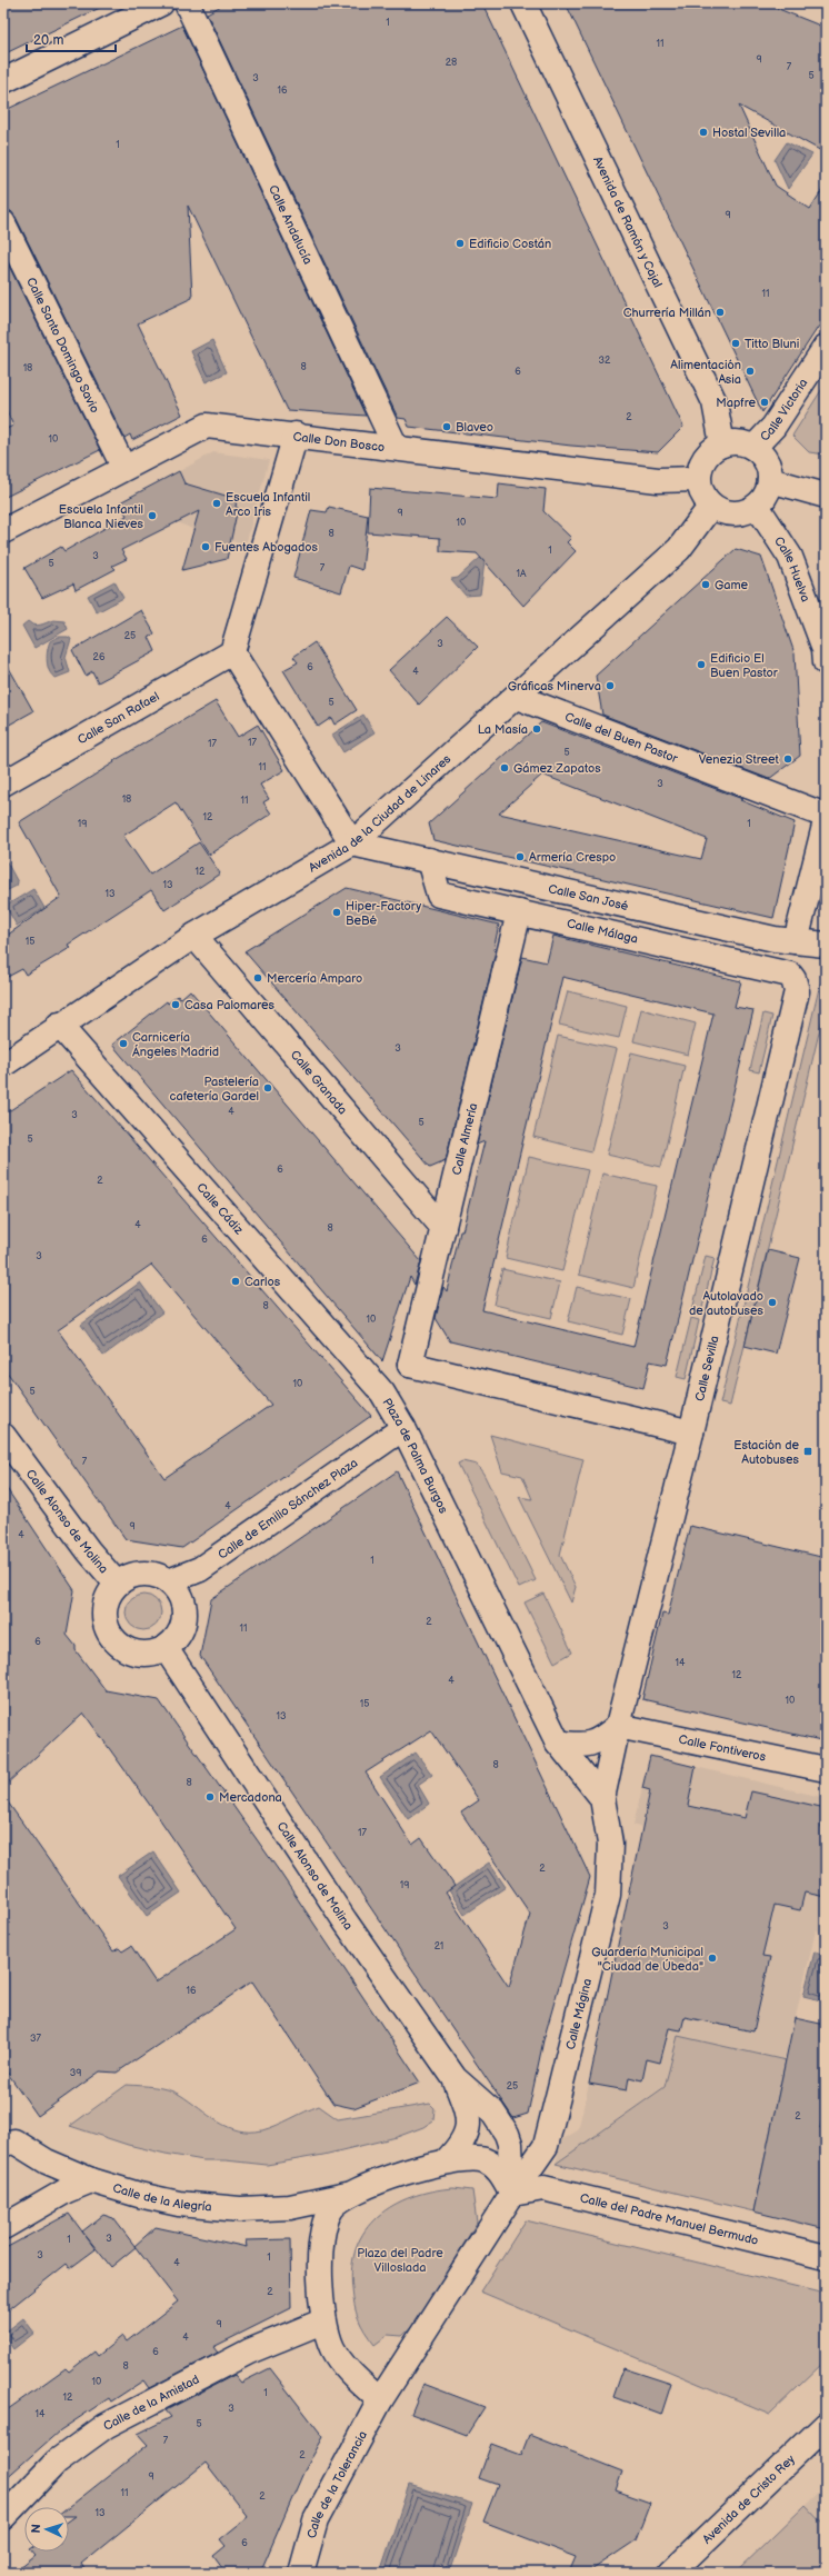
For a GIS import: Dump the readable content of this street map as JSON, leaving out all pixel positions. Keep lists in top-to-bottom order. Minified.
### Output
{"streets":{"street":["Avenida de Ramón y Cajal","Calle Andalucía","Calle Santo Domingo Savio","Calle Victoria","Calle Don Bosco","Calle Huelva","Calle San Rafael","Calle del Buen Pastor","Avenida de la Ciudad de Linares","Calle San José","Calle Málaga","Calle Granada","Calle Almería","Calle Cádiz","Calle Sevilla","Plaza de Palma Burgos","Calle de Emilio Sánchez Plaza","Calle Alonso de Molina","Calle Fontiveros","Calle Mágina","Calle de la Alegría","Calle del Padre Manuel Bermudo","Calle de la Amistad","Calle de la Tolerancia","Avenida de Cristo Rey"]},"crossings":[["Avenida de Ramón y Cajal","Calle Victoria"],["Avenida de Ramón y Cajal","Calle Don Bosco"],["Avenida de Ramón y Cajal","Calle Huelva"],["Avenida de Ramón y Cajal","Avenida de la Ciudad de Linares"],["Calle Andalucía","Calle Don Bosco"],["Calle Santo Domingo Savio","Calle Don Bosco"],["Calle Victoria","Calle Don Bosco"],["Calle Victoria","Calle Huelva"],["Calle Victoria","Avenida de la Ciudad de Linares"],["Calle Don Bosco","Calle Huelva"],["Calle Don Bosco","Avenida de la Ciudad de Linares"],["Calle Huelva","Avenida de la Ciudad de Linares"],["Calle del Buen Pastor","Avenida de la Ciudad de Linares"],["Avenida de la Ciudad de Linares","Calle San José"],["Avenida de la Ciudad de Linares","Calle Granada"],["Avenida de la Ciudad de Linares","Calle Cádiz"],["Calle San José","Calle Málaga"],["Calle Málaga","Calle Almería"],["Calle Málaga","Calle Sevilla"],["Calle Granada","Calle Almería"],["Calle Almería","Plaza de Palma Burgos"],["Calle Cádiz","Plaza de Palma Burgos"],["Calle Sevilla","Calle Fontiveros"],["Plaza de Palma Burgos","Calle de Emilio Sánchez Plaza"],["Plaza de Palma Burgos","Calle Mágina"],["Calle de Emilio Sánchez Plaza","Calle Alonso de Molina"],["Calle Alonso de Molina","Calle Mágina"],["Calle Alonso de Molina","Calle del Padre Manuel Bermudo"],["Calle Mágina","Calle del Padre Manuel Bermudo"]],"parks":["Plaza del Padre Villoslada"],"places":{"other":["Hostal Sevilla","Edificio Costán","Churrería Millán","Titto Bluni","Alimentación Asia","Mapfre","Blaveo","Escuela Infantil Arco Iris","Escuela Infantil Blanca Nieves","Fuentes Abogados","Game","Edificio El Buen Pastor","Gráficas Minerva","La Masía","Venezia Street","Gámez Zapatos","Armería Crespo","Hiper-Factory BeBé","Mercería Amparo","Casa Palomares","Carnicería Ángeles Madrid","Pastelería cafetería Gardel","Carlos","Autolavado de autobuses","Mercadona","Guardería Municipal \"Ciudad de Úbeda\""],"transit":["Estación de Autobuses"]},"house_numbers":["1","11","9","28","7","5","3","16","1","9","11","32","8","18","6","2","10","9","10","8","1","3","5","7","1A","25","3","26","6","4","5","17","17","5","11","3","18","11","12","19","1","12","13","13","15","3","4","3","5","5","6","2","4","8","6","3","8","10","10","5","7","4","9","4","1","2","11","6","14","12","4","10","15","13","8","8","17","2","19","3","21","16","37","39","25","2","3","1","3","1","4","2","9","4","6","8","10","1","12","3","14","5","7","2","9","11","2","13","6"],"scale_bar":"20 m","north":"left"}
